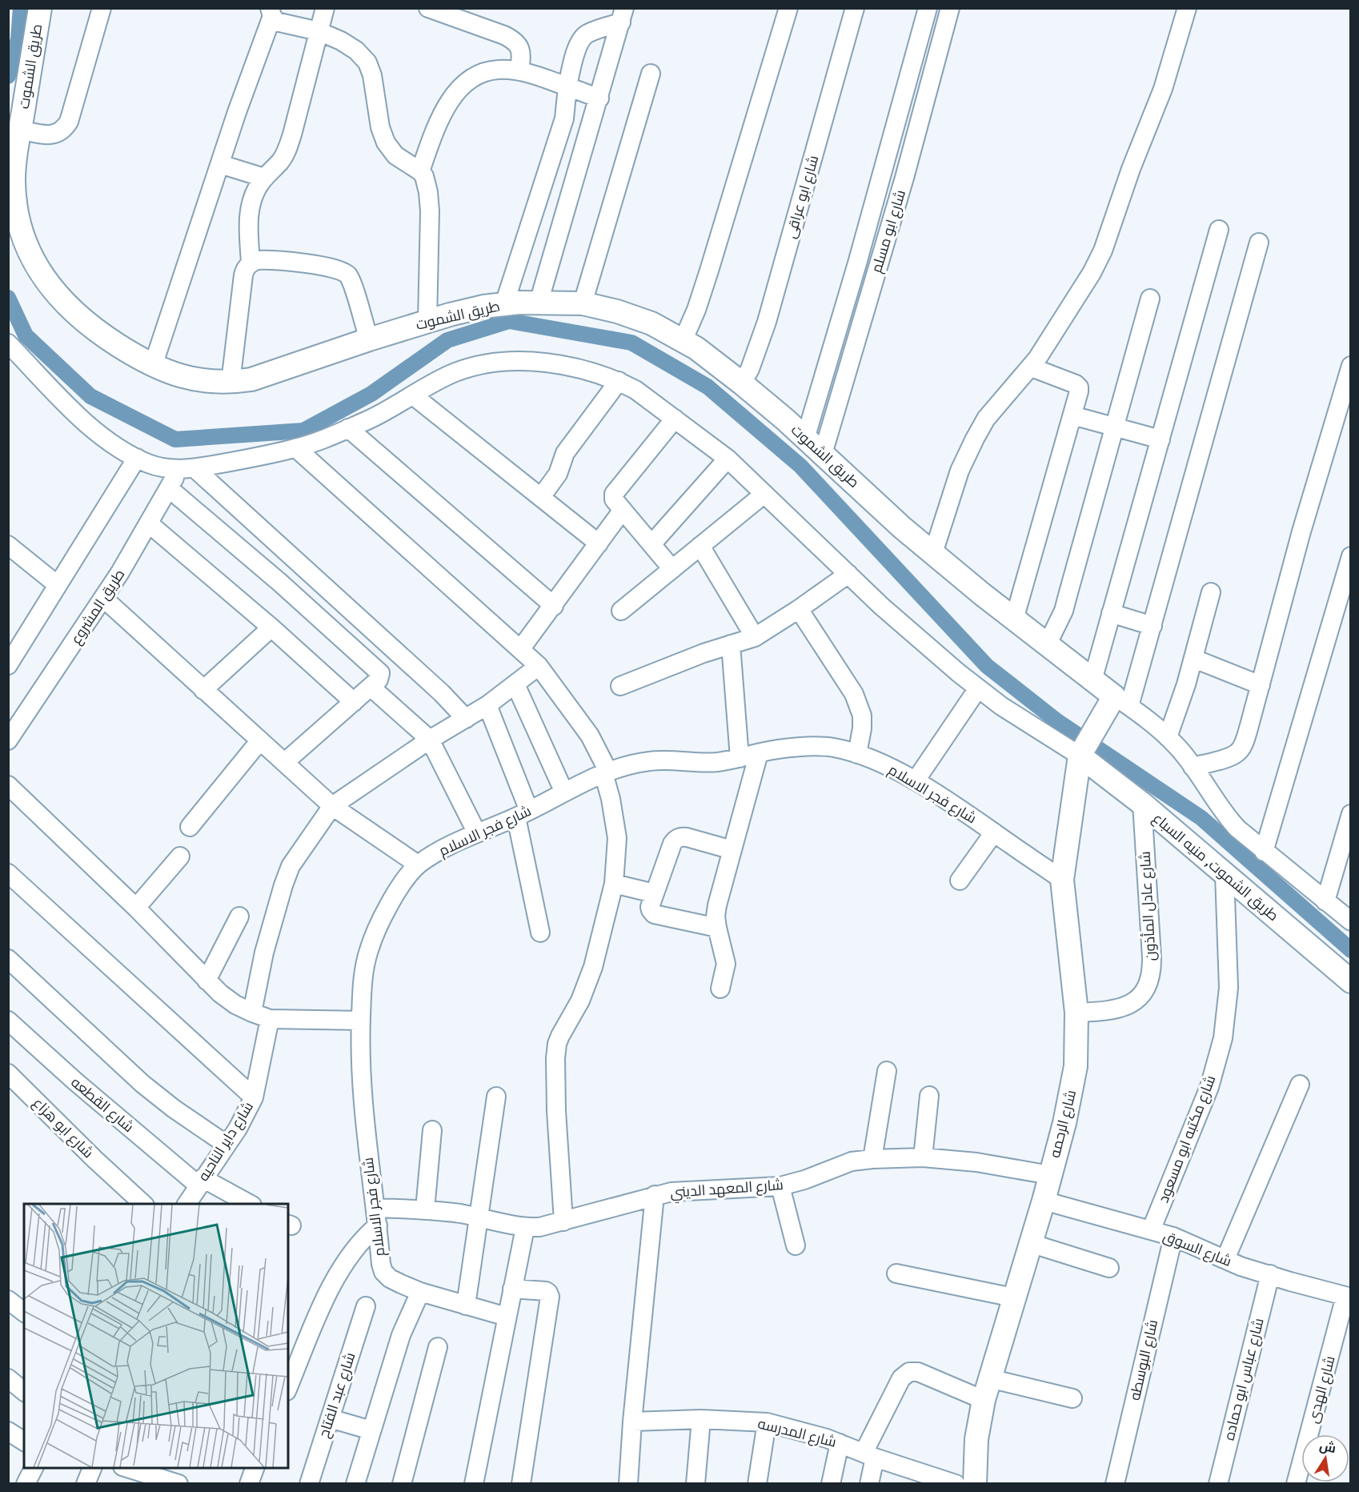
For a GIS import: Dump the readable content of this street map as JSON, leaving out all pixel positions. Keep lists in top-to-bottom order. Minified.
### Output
{"streets":{"street":["طريق الشموت","شارع ابو عراقى","شارع ابو مسلم","طريق المشروع","شارع فجر الاسلام","طريق الشموت, منيه السباع","شارع عادل المأذون","شارع القطعه","شارع الرحمه","شارع ابو هزاع","شارع مكتبه ابو مسعود","شارع داير الناحيه","شارع المعهد الديني","شارع السوق","شارع البوسطه","شارع عباس ابو حماده","شارع الهدى","شارع عبد الفتاح","شارع المدرسه"]},"crossings":[["طريق الشموت","شارع ابو عراقى"],["طريق الشموت","شارع ابو مسلم"],["شارع فجر الاسلام","شارع الرحمه"],["شارع فجر الاسلام","شارع المعهد الديني"],["طريق الشموت, منيه السباع","شارع عادل المأذون"],["طريق الشموت, منيه السباع","شارع الرحمه"],["طريق الشموت, منيه السباع","شارع مكتبه ابو مسعود"],["شارع عادل المأذون","شارع الرحمه"],["شارع القطعه","شارع داير الناحيه"],["شارع الرحمه","شارع المعهد الديني"],["شارع الرحمه","شارع السوق"],["شارع مكتبه ابو مسعود","شارع السوق"],["شارع السوق","شارع البوسطه"],["شارع السوق","شارع عباس ابو حماده"],["شارع السوق","شارع الهدى"]],"north":"top"}
